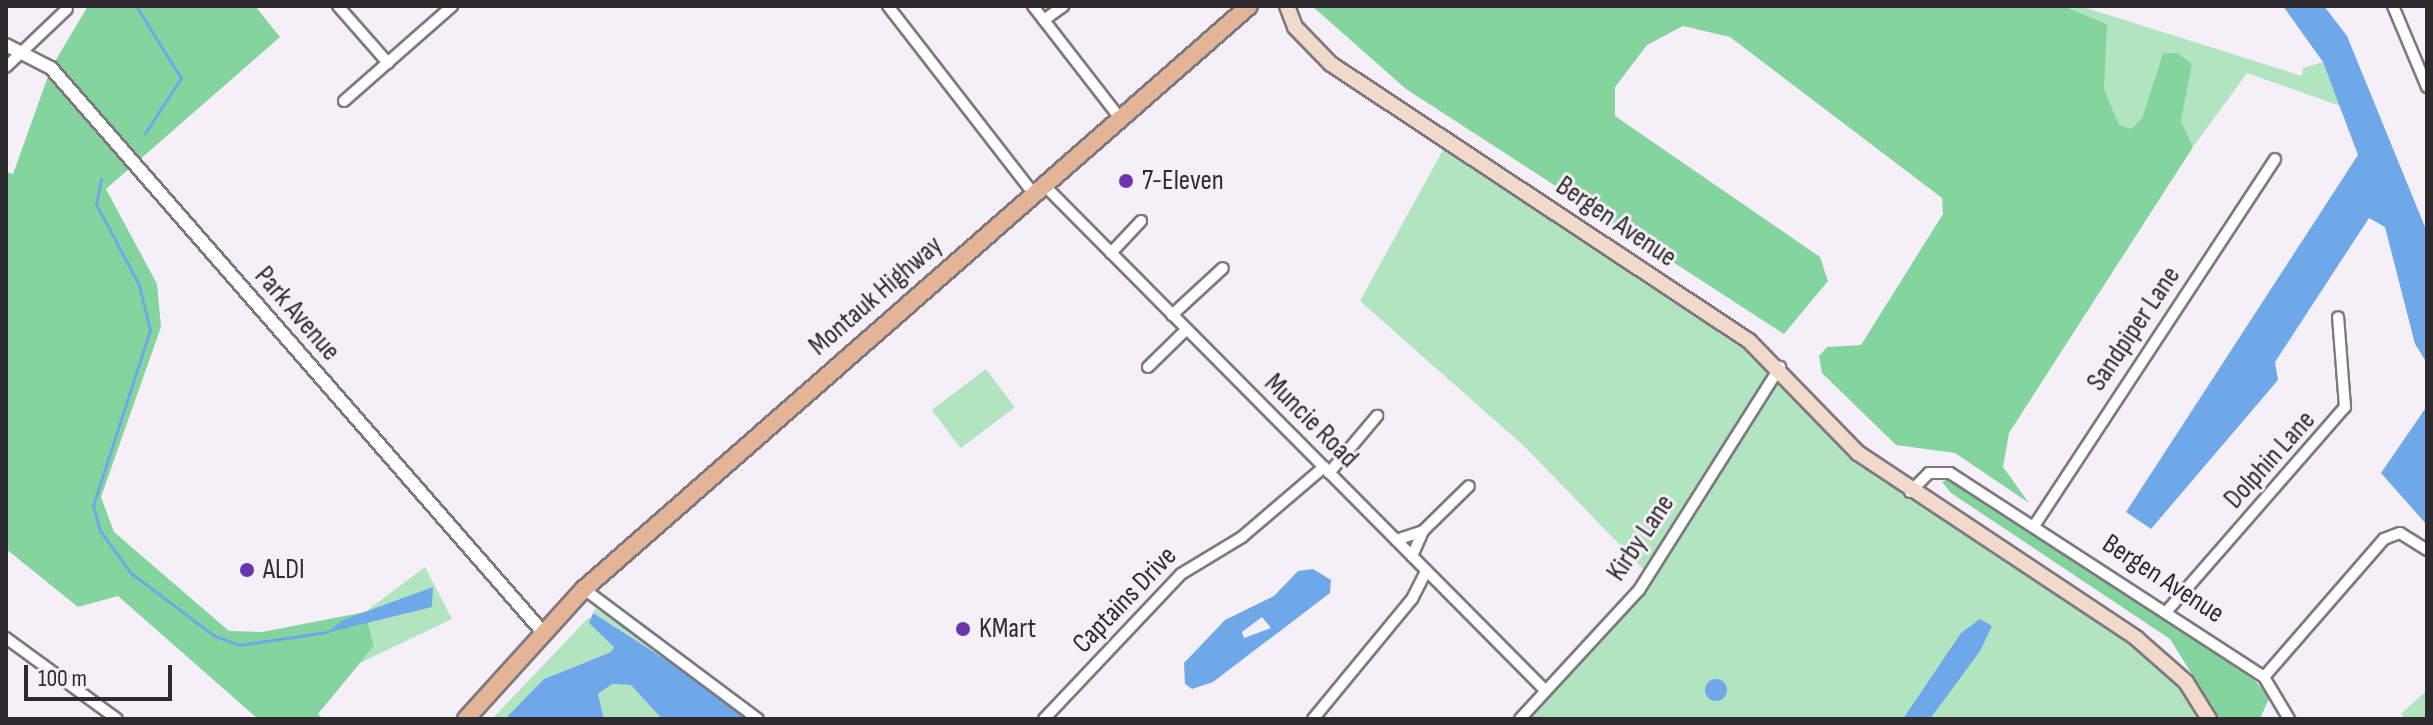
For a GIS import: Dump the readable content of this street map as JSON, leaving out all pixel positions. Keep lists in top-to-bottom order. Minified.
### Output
{"streets":{"main road":["Bergen Avenue","Montauk Highway"],"street":["Park Avenue","Sandpiper Lane","Muncie Road","Dolphin Lane","Kirby Lane","Captains Drive"]},"crossings":[["Bergen Avenue","Sandpiper Lane"],["Bergen Avenue","Dolphin Lane"],["Bergen Avenue","Kirby Lane"],["Montauk Highway","Park Avenue"],["Montauk Highway","Muncie Road"],["Muncie Road","Kirby Lane"],["Muncie Road","Captains Drive"]],"places":["7-Eleven","ALDI","KMart"],"scale_bar":"100 m"}
